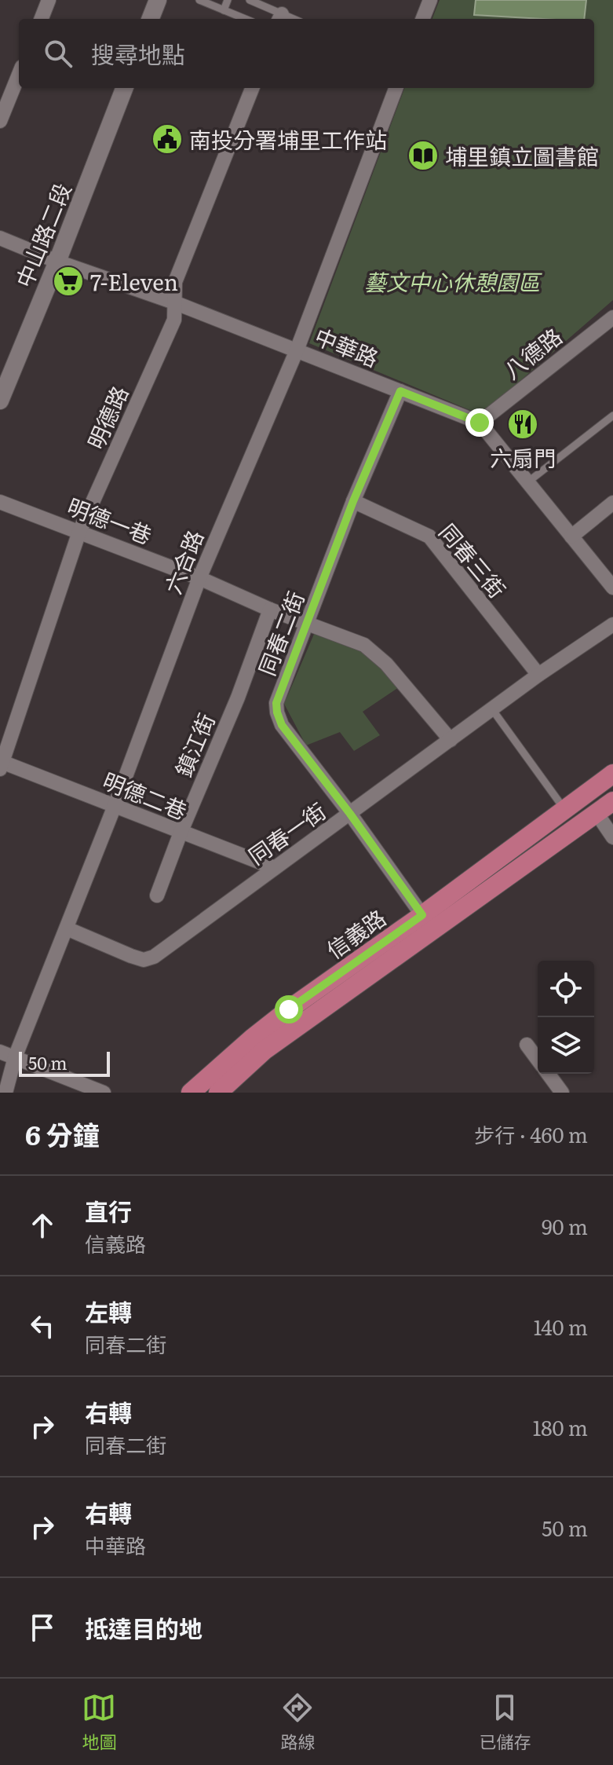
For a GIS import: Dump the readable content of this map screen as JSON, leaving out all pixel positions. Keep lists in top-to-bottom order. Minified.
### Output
{"streets":{"main road":["信義路"],"street":["中山路二段","中華路","八德路","明德路","明德一巷","同春三街","六合路","同春二街","鎮江街","明德二巷","同春一街"]},"crossings":[["中山路二段","中華路"],["中華路","八德路"],["中華路","明德路"],["中華路","六合路"],["中華路","同春二街"],["明德路","明德一巷"],["明德路","明德二巷"],["明德一巷","六合路"],["明德一巷","同春二街"],["明德一巷","鎮江街"],["明德一巷","同春一街"],["同春三街","同春二街"],["同春三街","同春一街"],["六合路","明德二巷"],["六合路","同春一街"],["同春二街","同春一街"],["同春二街","信義路"],["鎮江街","明德二巷"],["明德二巷","同春一街"]],"parks":["藝文中心休憩園區"],"places":{"public building":["南投分署埔里工作站"],"library":["埔里鎮立圖書館"],"supermarket":["7-Eleven"],"restaurant":["六扇門"]},"scale_bar":"50 m","page":{"search":"搜尋地點","scale":"50 m","heading":["6 分鐘","步行 · 460 m"],"list":[["直行","信義路","90 m"],["左轉","同春二街","140 m"],["右轉","同春二街","180 m"],["右轉","中華路","50 m"],"抵達目的地"],"nav":["地圖","路線","已儲存"]}}
